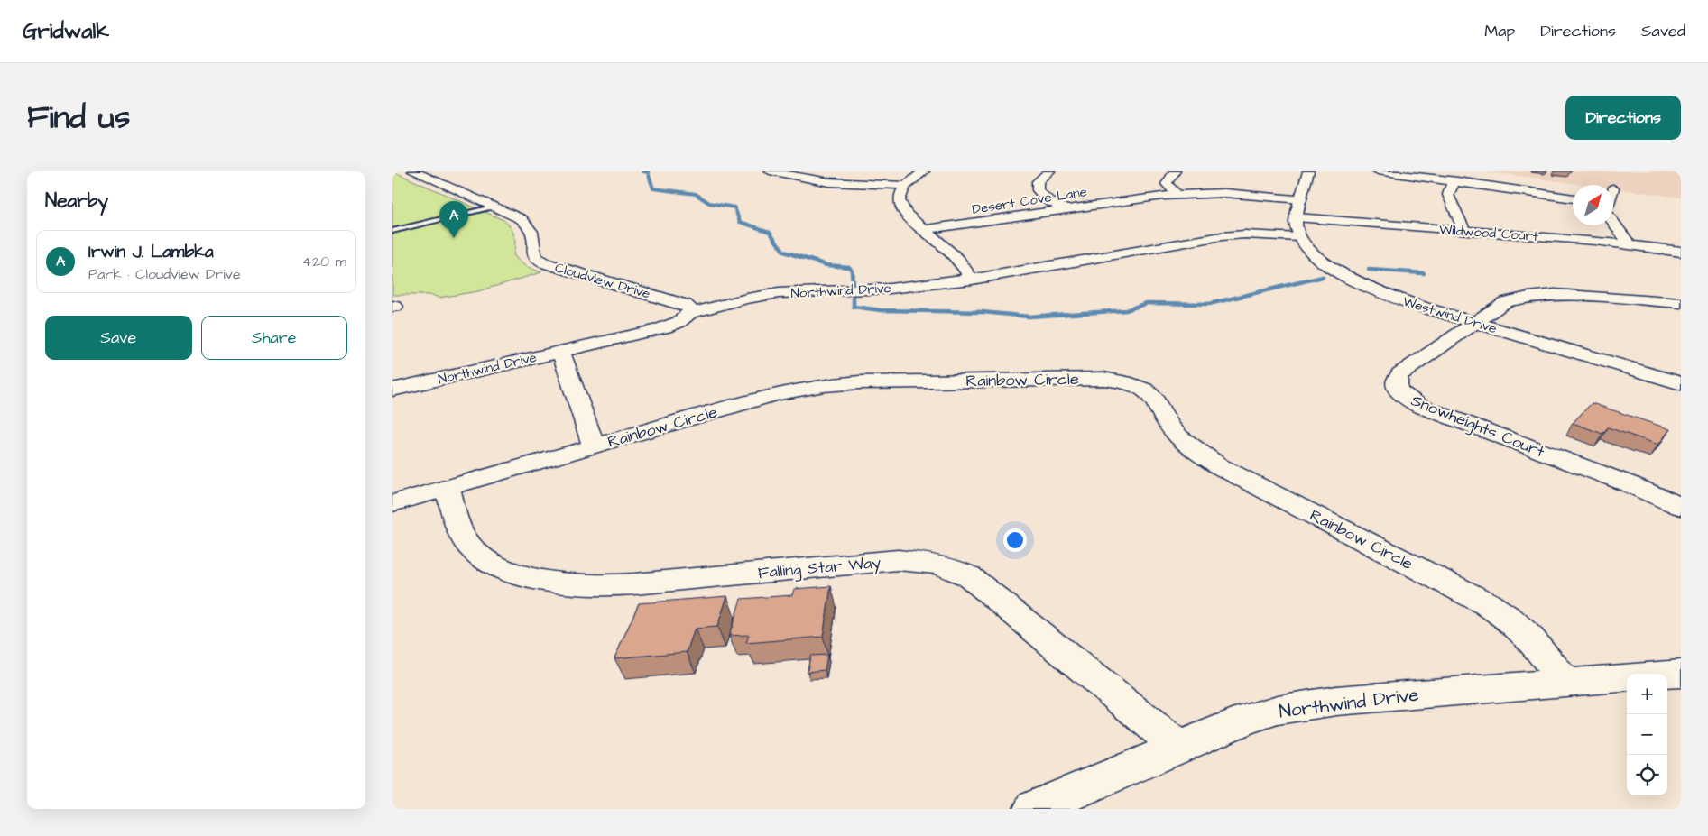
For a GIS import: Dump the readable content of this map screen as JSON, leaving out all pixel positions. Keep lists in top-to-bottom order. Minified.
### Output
{"streets":{"street":["Desert Cove Lane","Wildwood Court","Cloudview Drive","Northwind Drive","Westwind Drive","Rainbow Circle","Snowheights Court","Falling Star Way"]},"crossings":[["Cloudview Drive","Northwind Drive"],["Northwind Drive","Westwind Drive"],["Northwind Drive","Rainbow Circle"],["Northwind Drive","Falling Star Way"],["Westwind Drive","Snowheights Court"],["Rainbow Circle","Falling Star Way"]],"north":"top right","page":{"header":"Gridwalk","nav":["Map","Directions","Saved"],"title":"Find us","buttons":["Directions",["Save","Share"]],"heading":"Nearby","pins":"A","list":[{"mark":"A","name":"Irwin J. Lambka","note":"Park · Cloudview Drive","value":"420 m"}],"map_buttons":["+","−"]}}
